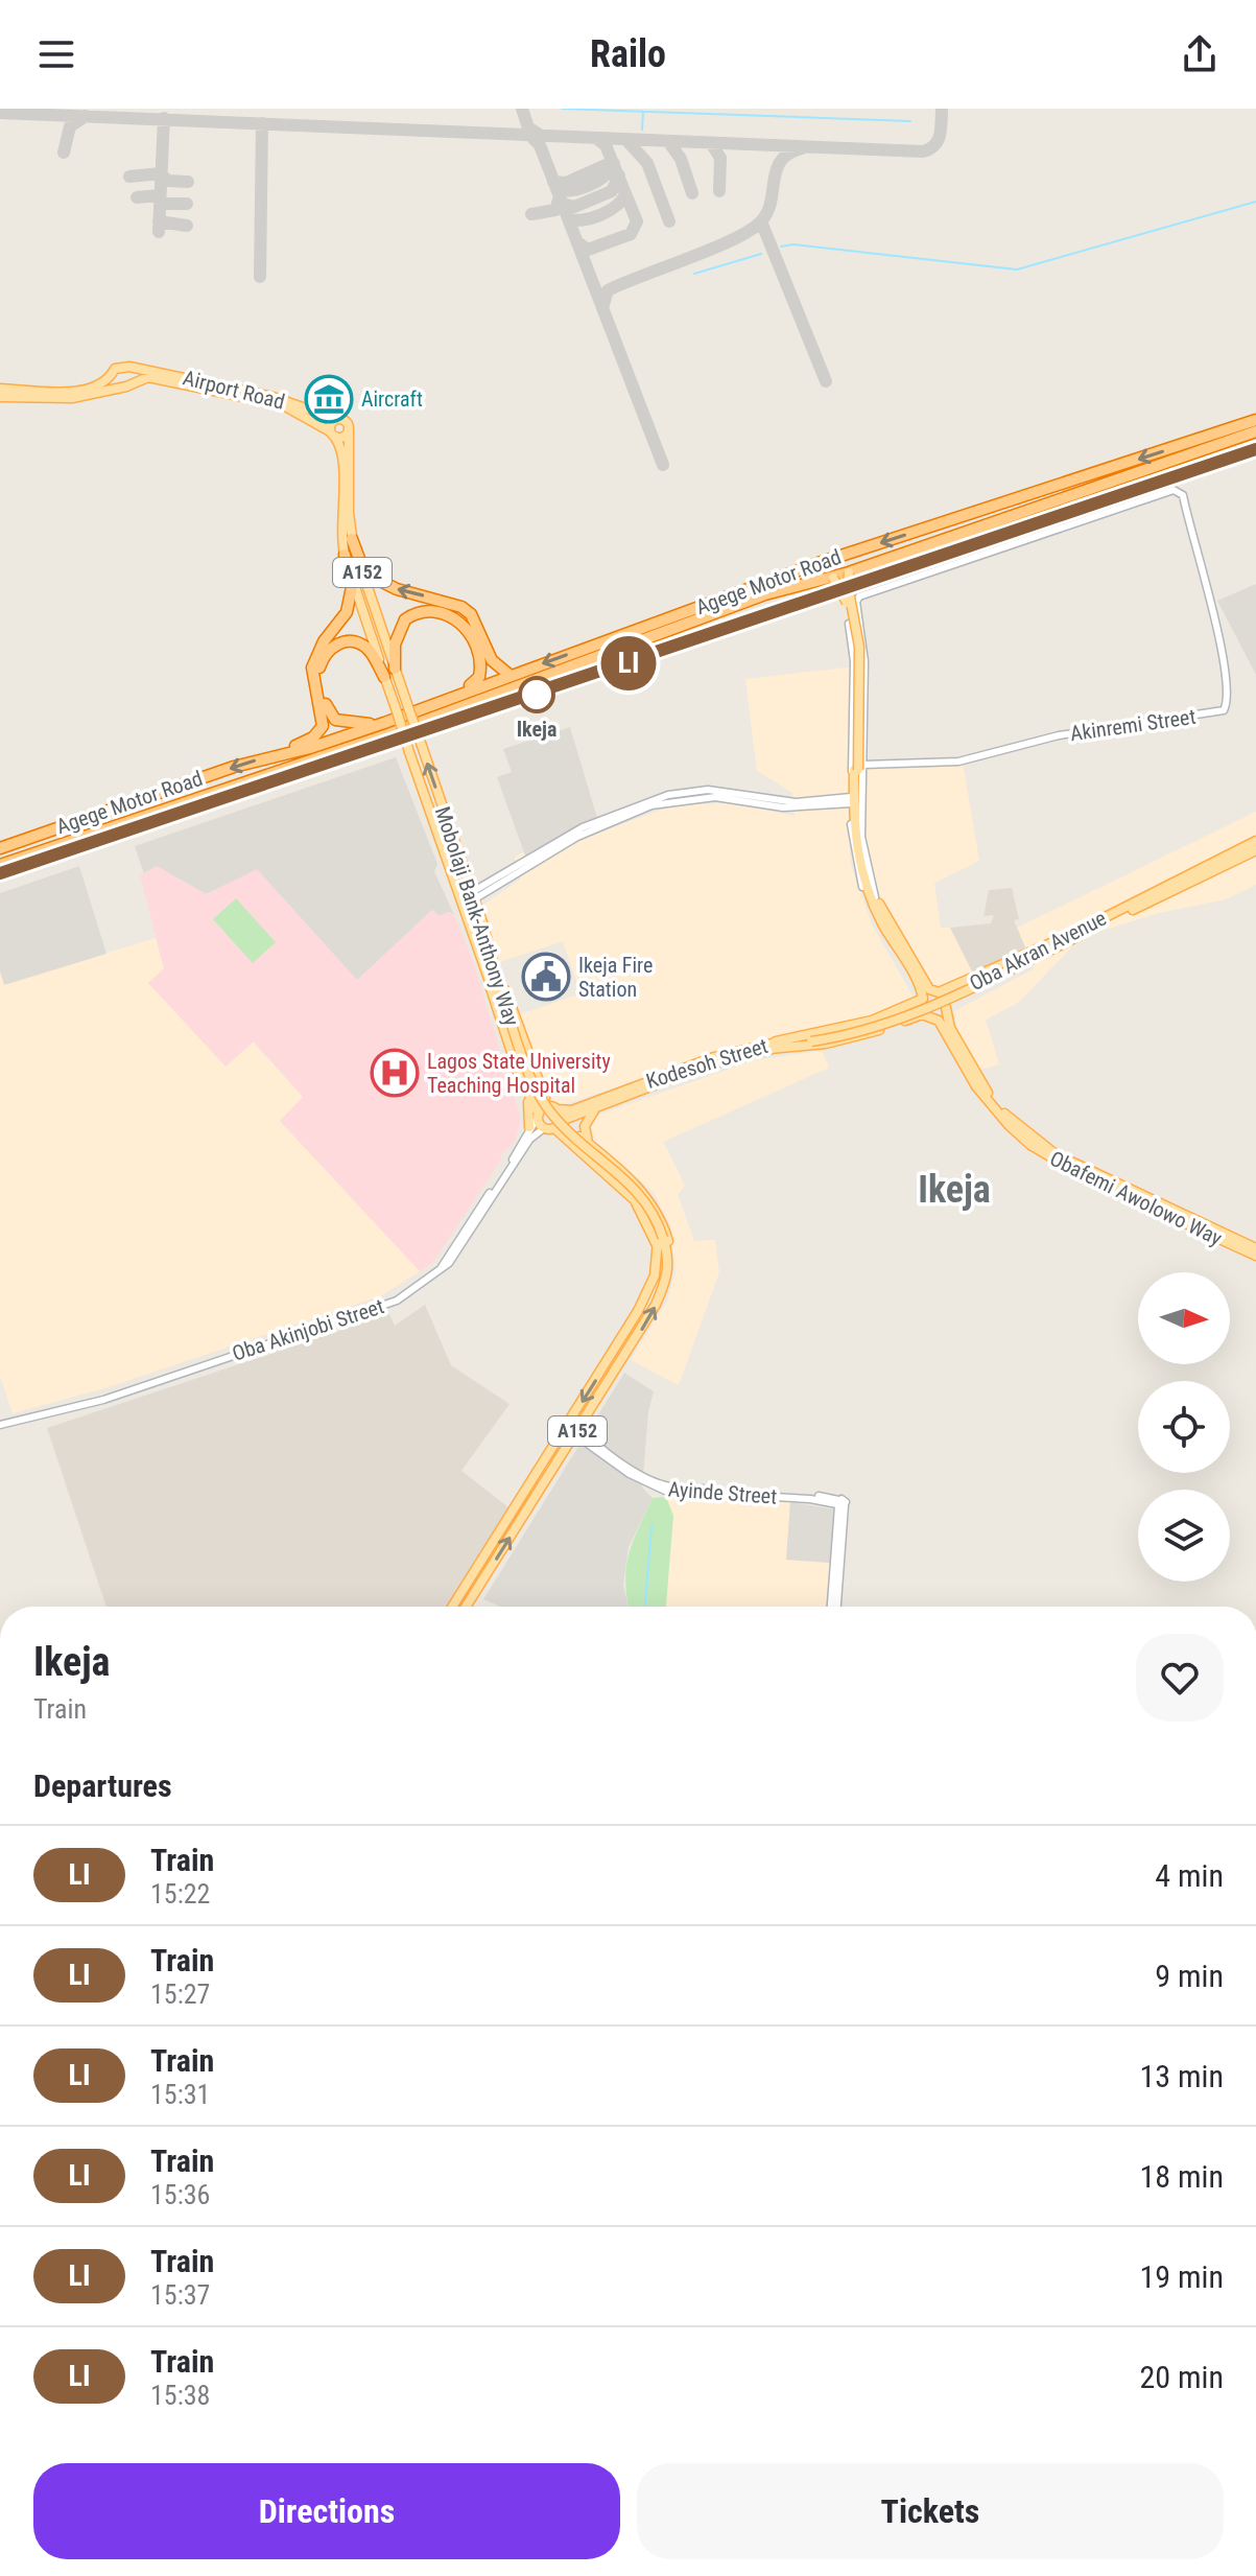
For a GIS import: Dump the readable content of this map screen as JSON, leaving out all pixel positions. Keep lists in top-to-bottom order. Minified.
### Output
{"streets":{"highway":["Agege Motor Road"],"main road":["Airport Road","A152","Mobolaji Bank-Anthony Way","Oba Akran Avenue","Kodesoh Street","Obafemi Awolowo Way"],"street":["Akinremi Street","Oba Akinjobi Street","Ayinde Street"]},"crossings":[["Airport Road","A152"],["A152","Mobolaji Bank-Anthony Way"],["A152","Ayinde Street"],["Oba Akran Avenue","Kodesoh Street"]],"districts":["Ikeja"],"places":{"museum":["Aircraft"],"other":["Ikeja"],"public building":["Ikeja Fire Station"],"hospital":["Lagos State University Teaching Hospital"]},"north":"right","page":{"header":"Railo","on_map":"LI","heading":[["Ikeja","Train"],"Departures"],"list":[{"mark":"LI","name":"Train","note":"15:22","value":"4 min"},{"mark":"LI","name":"Train","note":"15:27","value":"9 min"},{"mark":"LI","name":"Train","note":"15:31","value":"13 min"},{"mark":"LI","name":"Train","note":"15:36","value":"18 min"},{"mark":"LI","name":"Train","note":"15:37","value":"19 min"},{"mark":"LI","name":"Train","note":"15:38","value":"20 min"}],"buttons":["Directions","Tickets"]}}
